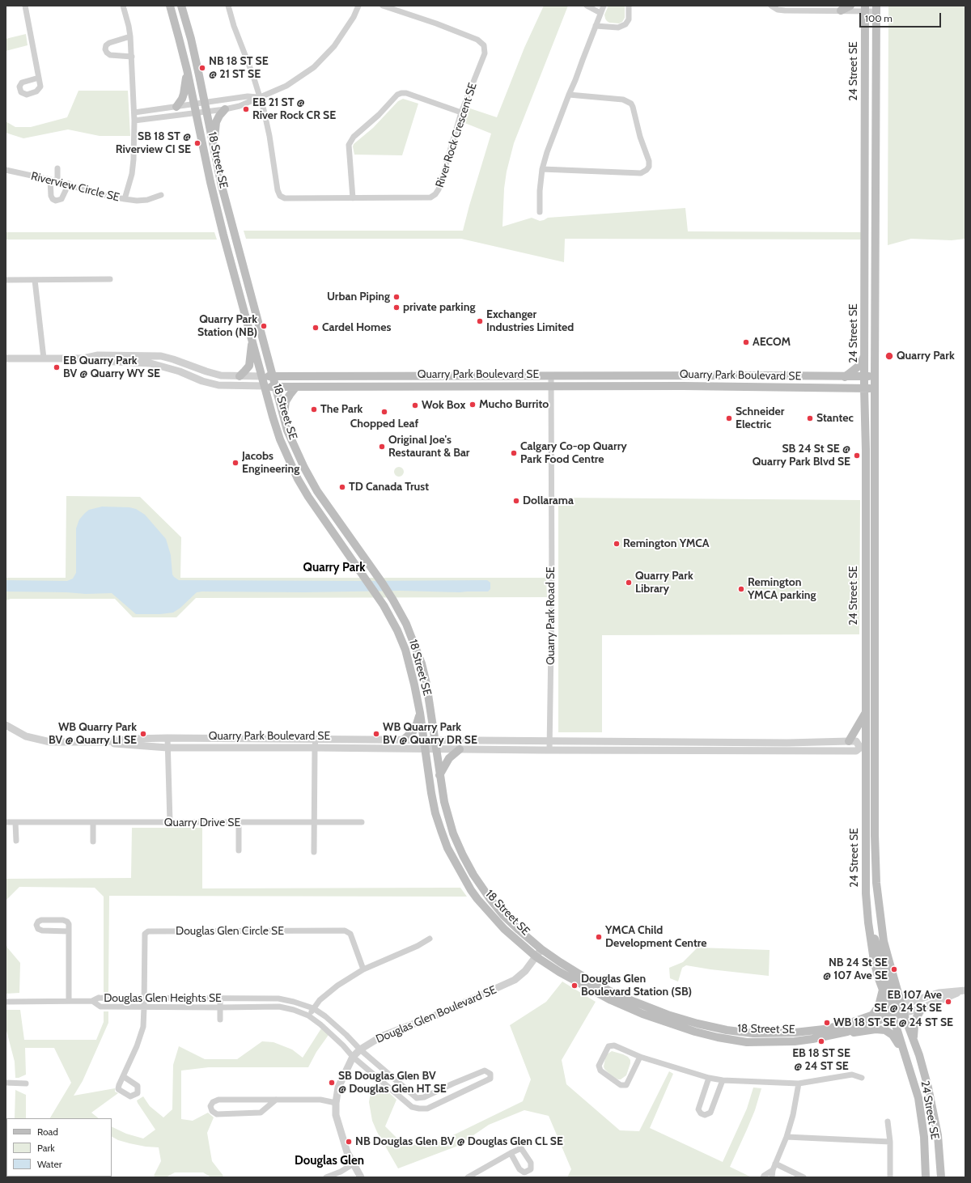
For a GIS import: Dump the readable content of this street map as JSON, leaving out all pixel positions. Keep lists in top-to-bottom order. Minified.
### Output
{"streets":{"main road":["24 Street SE","18 Street SE","Quarry Park Boulevard SE"],"street":["River Rock Crescent SE","Riverview Circle SE","Quarry Park Road SE","Quarry Drive SE","Douglas Glen Circle SE","Douglas Glen Heights SE","Douglas Glen Boulevard SE"]},"crossings":[["24 Street SE","18 Street SE"],["24 Street SE","Quarry Park Boulevard SE"],["18 Street SE","Quarry Park Boulevard SE"],["18 Street SE","Douglas Glen Boulevard SE"],["Quarry Park Boulevard SE","Quarry Park Road SE"],["Douglas Glen Circle SE","Douglas Glen Heights SE"],["Douglas Glen Heights SE","Douglas Glen Boulevard SE"]],"districts":["Quarry Park","Douglas Glen"],"places":["NB 18 ST SE @ 21 ST SE","EB 21 ST @ River Rock CR SE","SB 18 ST @ Riverview CI SE","Urban Piping","private parking","Exchanger Industries Limited","Quarry Park Station (NB)","Cardel Homes","AECOM","Quarry Park","EB Quarry Park BV @ Quarry WY SE","Mucho Burrito","Wok Box","The Park","Chopped Leaf","Schneider Electric","Stantec","Original Joe's Restaurant & Bar","Calgary Co-op Quarry Park Food Centre","SB 24 St SE @ Quarry Park Blvd SE","Jacobs Engineering","TD Canada Trust","Dollarama","Remington YMCA","Quarry Park Library","Remington YMCA parking","WB Quarry Park BV @ Quarry LI SE","WB Quarry Park BV @ Quarry DR SE","YMCA Child Development Centre","NB 24 St SE @ 107 Ave SE","Douglas Glen Boulevard Station (SB)","EB 107 Ave SE @ 24 St SE","WB 18 ST SE @ 24 ST SE","EB 18 ST SE @ 24 ST SE","SB Douglas Glen BV @ Douglas Glen HT SE","NB Douglas Glen BV @ Douglas Glen CL SE"],"legend":["Road","Park","Water"],"scale_bar":"100 m"}
